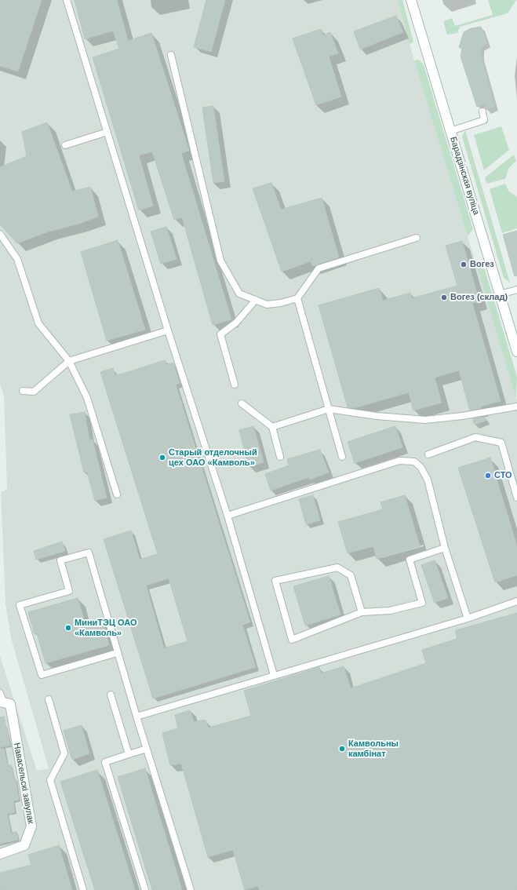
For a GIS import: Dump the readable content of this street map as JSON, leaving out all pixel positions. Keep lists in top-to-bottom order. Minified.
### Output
{"streets":{"street":["Барадзінская вуліца","Навасельскі завулак"]},"places":["Вогез","Вогез (склад)","Старый отделочный цех ОАО «Камволь»","СТО","МиниТЭЦ ОАО «Камволь»","Камвольны камбінат"]}
